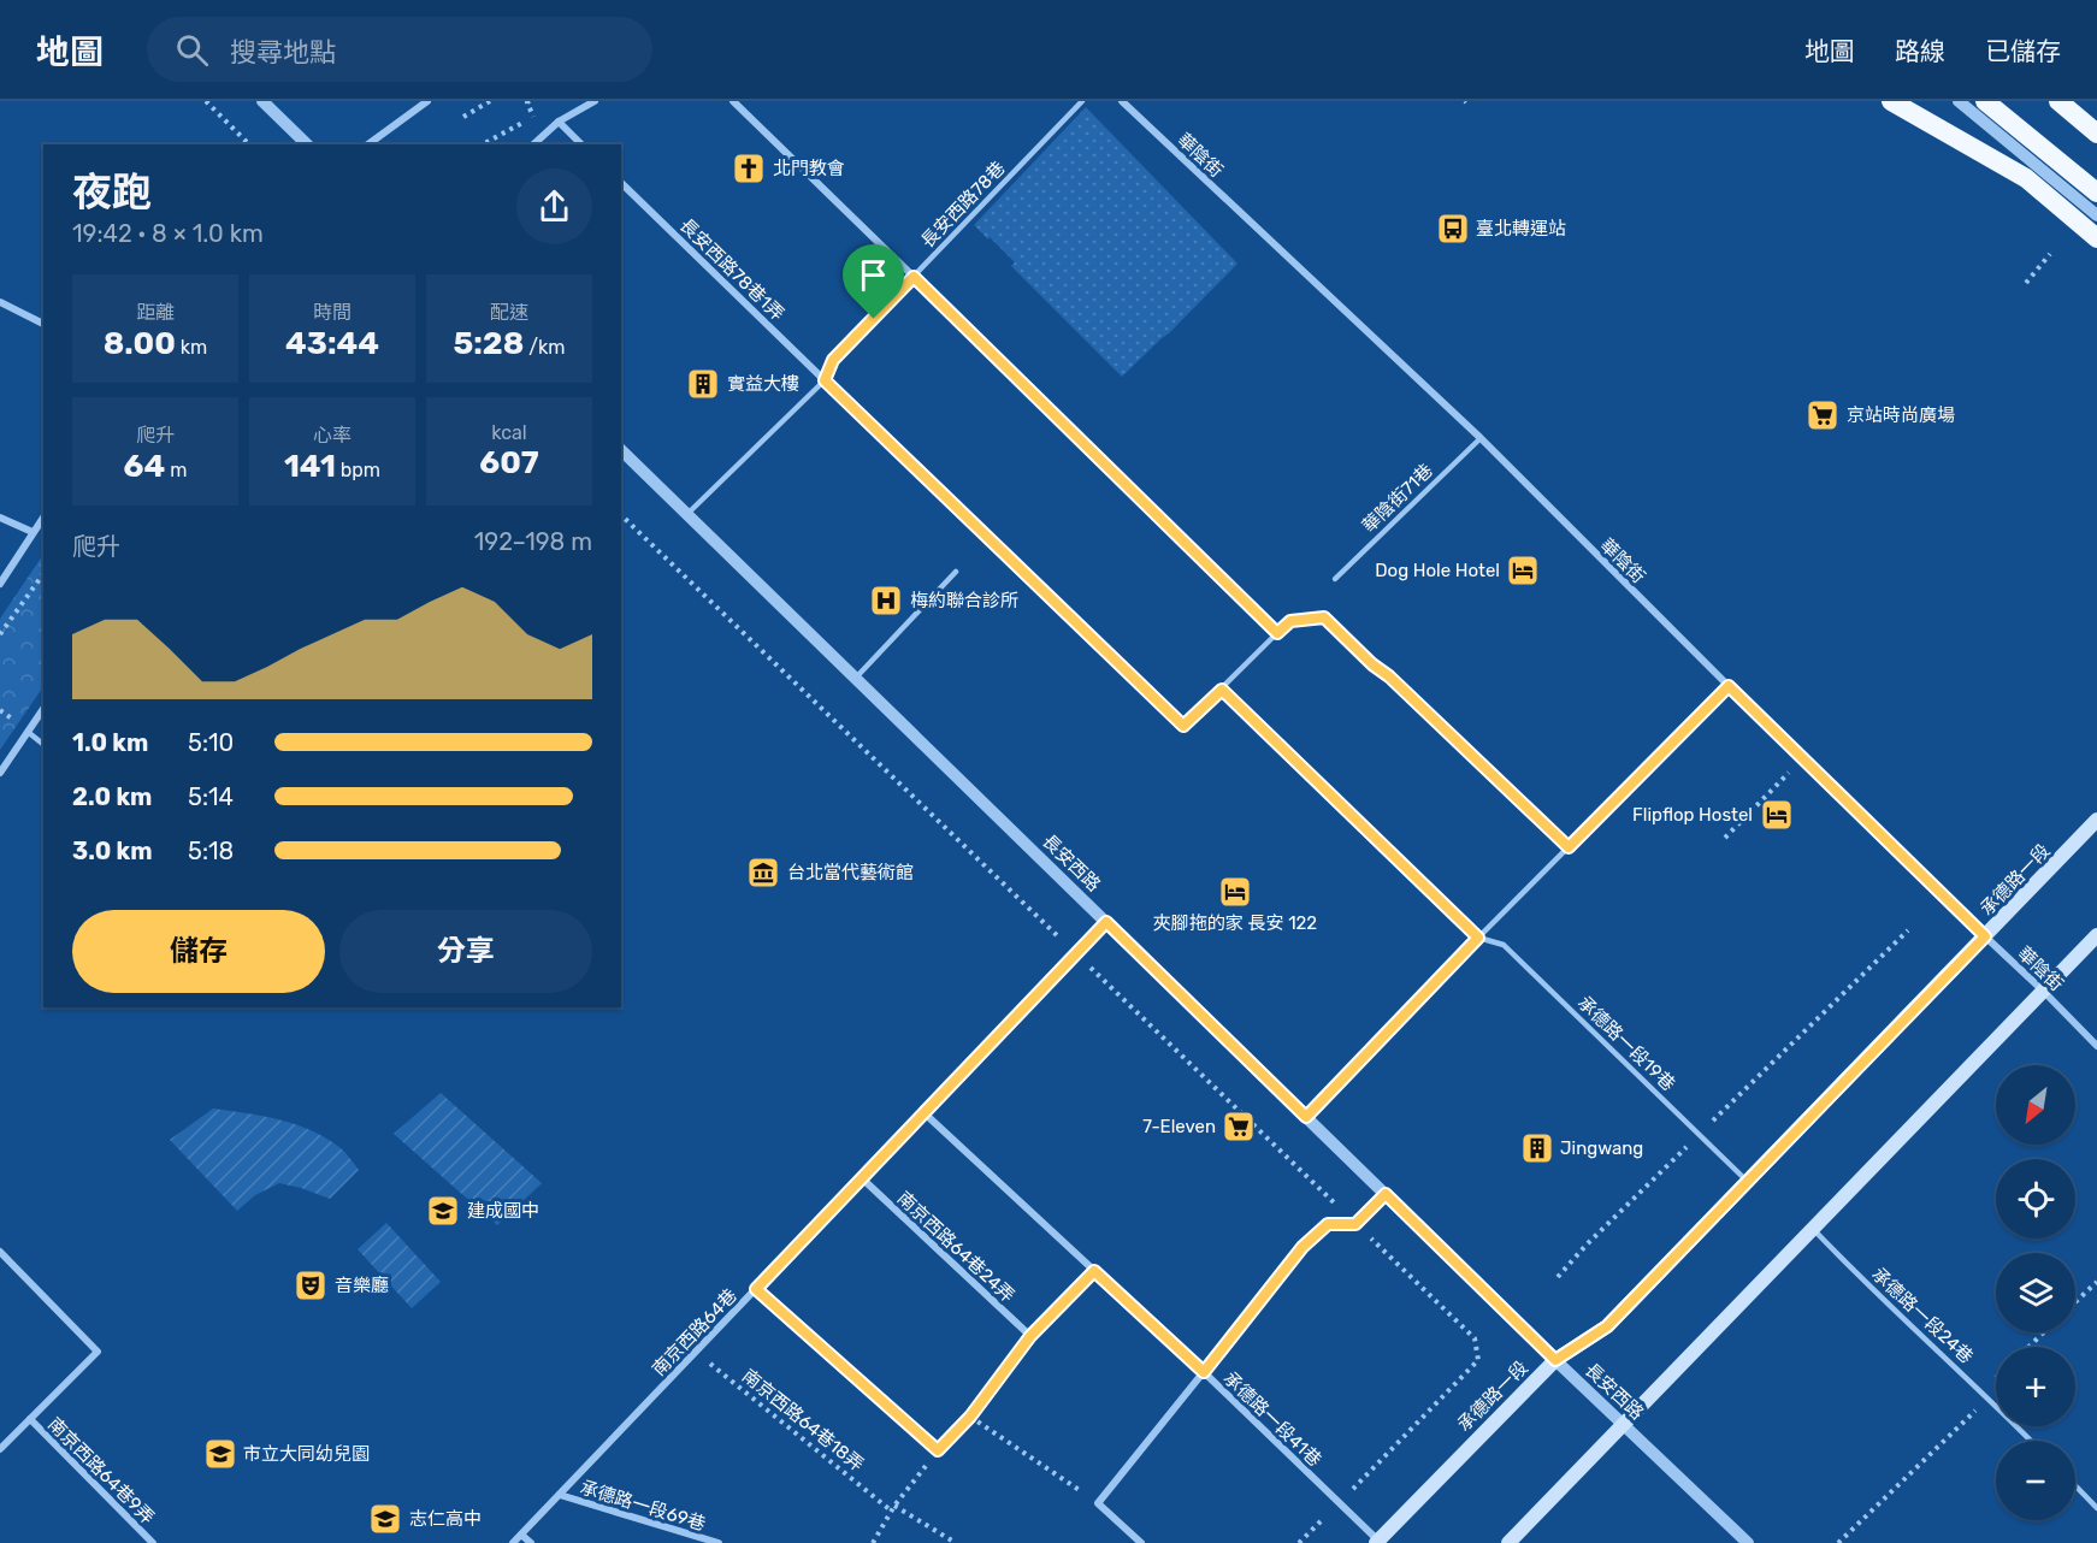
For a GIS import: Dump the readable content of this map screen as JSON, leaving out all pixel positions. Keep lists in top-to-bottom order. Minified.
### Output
{"streets":{"main road":["承德路一段"],"street":["華陰街","長安西路78巷1弄","長安西路","南京西路64巷24弄","南京西路64巷","承德路一段41巷","南京西路64巷9弄","承德路一段69巷"],"lane":["長安西路78巷","華陰街71巷","承德路一段19巷","承德路一段24巷"],"path":["南京西路64巷18弄"]},"crossings":[["華陰街","華陰街71巷"],["華陰街","承德路一段"],["長安西路78巷","長安西路78巷1弄"],["長安西路78巷","長安西路"],["長安西路","承德路一段"],["長安西路","南京西路64巷"],["承德路一段","承德路一段19巷"],["承德路一段","承德路一段41巷"],["南京西路64巷24弄","南京西路64巷"],["南京西路64巷","承德路一段41巷"],["南京西路64巷","南京西路64巷18弄"],["南京西路64巷","承德路一段69巷"]],"places":{"church":["北門教會"],"bus stop":["臺北轉運站"],"building":["實益大樓","Jingwang"],"supermarket":["京站時尚廣場","7-Eleven"],"hotel":["Dog Hole Hotel","Flipflop Hostel","夾腳拖的家 長安 122"],"hospital":["梅約聯合診所"],"museum":["台北當代藝術館"],"school or university":["建成國中","市立大同幼兒園","志仁高中"],"theatre":["音樂廳"]},"north":"bottom left","page":{"header":"地圖","search":"搜尋地點","nav":["地圖","路線","已儲存"],"heading":["夜跑","19:42 · 8 × 1.0 km"],"stats":[["距離","8.00 km"],["時間","43:44"],["配速","5:28 /km"],["爬升","64 m"],["心率","141 bpm"],["kcal","607"]],"chart":["爬升","192–198 m"],"list":[{"name":"1.0 km","note":"5:10"},{"name":"2.0 km","note":"5:14"},{"name":"3.0 km","note":"5:18"}],"buttons":["儲存","分享"],"map_buttons":["+","−"]}}
